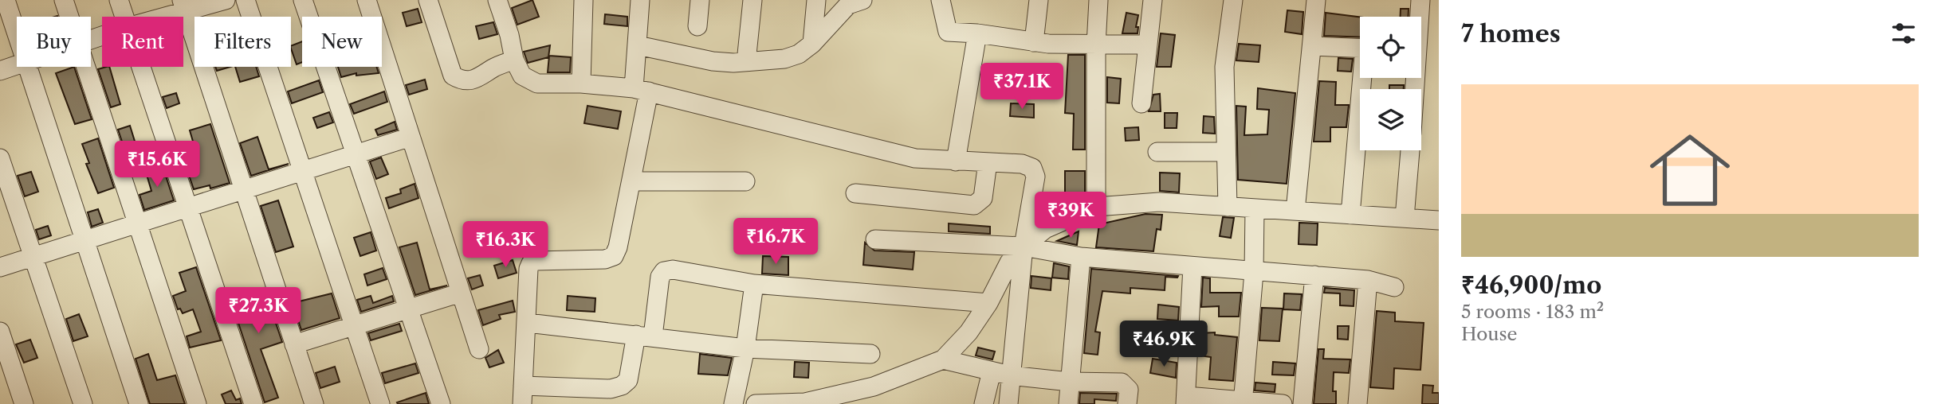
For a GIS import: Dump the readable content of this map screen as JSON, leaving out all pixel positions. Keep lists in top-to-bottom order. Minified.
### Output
{"page":{"heading":"7 homes","chip":["Buy","Rent","Filters","New"],"price":["₹37.1K","₹15.6K","₹39K","₹16.7K","₹16.3K","₹27.3K","₹46.9K"],"list":[{"name":"₹46,900/mo","note":"5 rooms · 183 m² · House"}]}}
